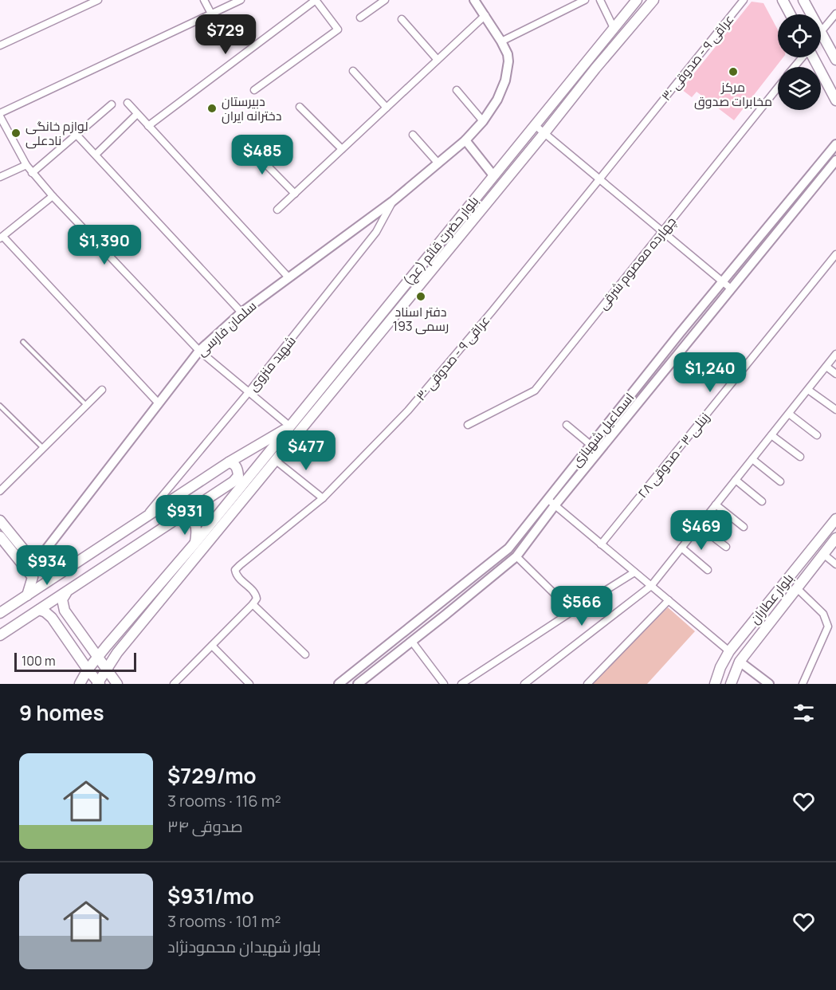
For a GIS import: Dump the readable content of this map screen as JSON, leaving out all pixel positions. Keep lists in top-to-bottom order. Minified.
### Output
{"streets":{"main road":["بلوار حضرت قائم (عج)","بلوار عطاران"],"street":["عراقی ۹ - صدوقی ۳۰","چهارده معصوم شرقی","سلمان فارسی","شهید منزوی","اسماعیل شهبازی","زینلی ۳ - صدوقی ۲۸"]},"crossings":[["بلوار حضرت قائم (عج)","شهید منزوی"],["سلمان فارسی","شهید منزوی"]],"places":["مرکز مخابرات صدوق","دبیرستان دخترانه ایران","لوازم خانگی نادعلی","دفتر اسناد رسمی 193"],"scale_bar":"100 m","page":{"price":["$729","$485","$1,390","$1,240","$477","$931","$469","$934","$566"],"scale":"100 m","heading":"9 homes","list":[{"name":"$729/mo","note":"3 rooms · 116 m² · صدوقی ۳۴"},{"name":"$931/mo","note":"3 rooms · 101 m² · بلوار شهیدان محمودنژاد"}]}}
